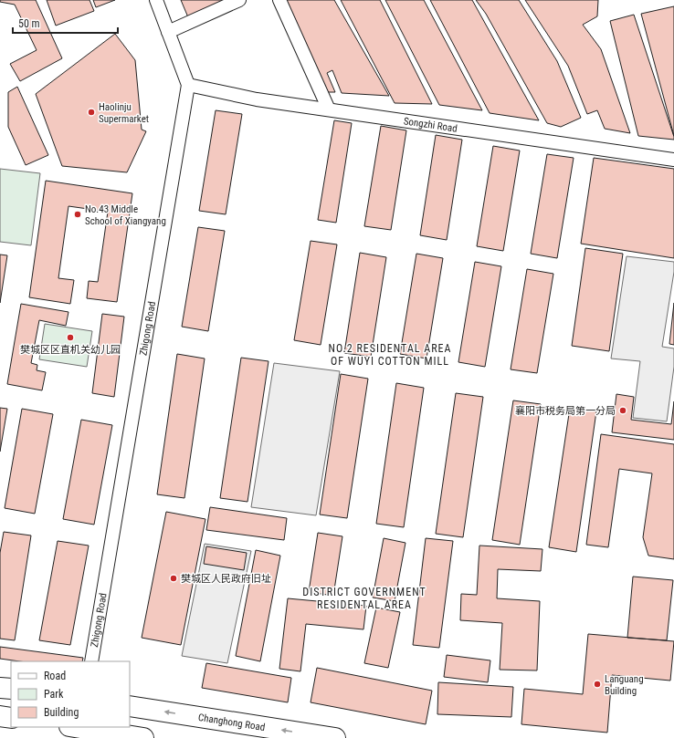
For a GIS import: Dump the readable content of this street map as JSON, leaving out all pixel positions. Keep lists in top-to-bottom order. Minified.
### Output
{"streets":{"highway":["Changhong Road"],"street":["Songzhi Road","Zhigong Road"]},"crossings":[["Songzhi Road","Zhigong Road"]],"one_way":["Changhong Road"],"districts":["NO.2 RESIDENTAL AREA OF WUYI COTTON MILL","DISTRICT GOVERNMENT RESIDENTAL AREA"],"places":["Haolinju Supermarket","No.43 Middle School of Xiangyang","樊城区区直机关幼儿园","襄阳市税务局第一分局","樊城区人民政府旧址","Languang Building"],"legend":["Road","Park","Building"],"scale_bar":"50 m"}
